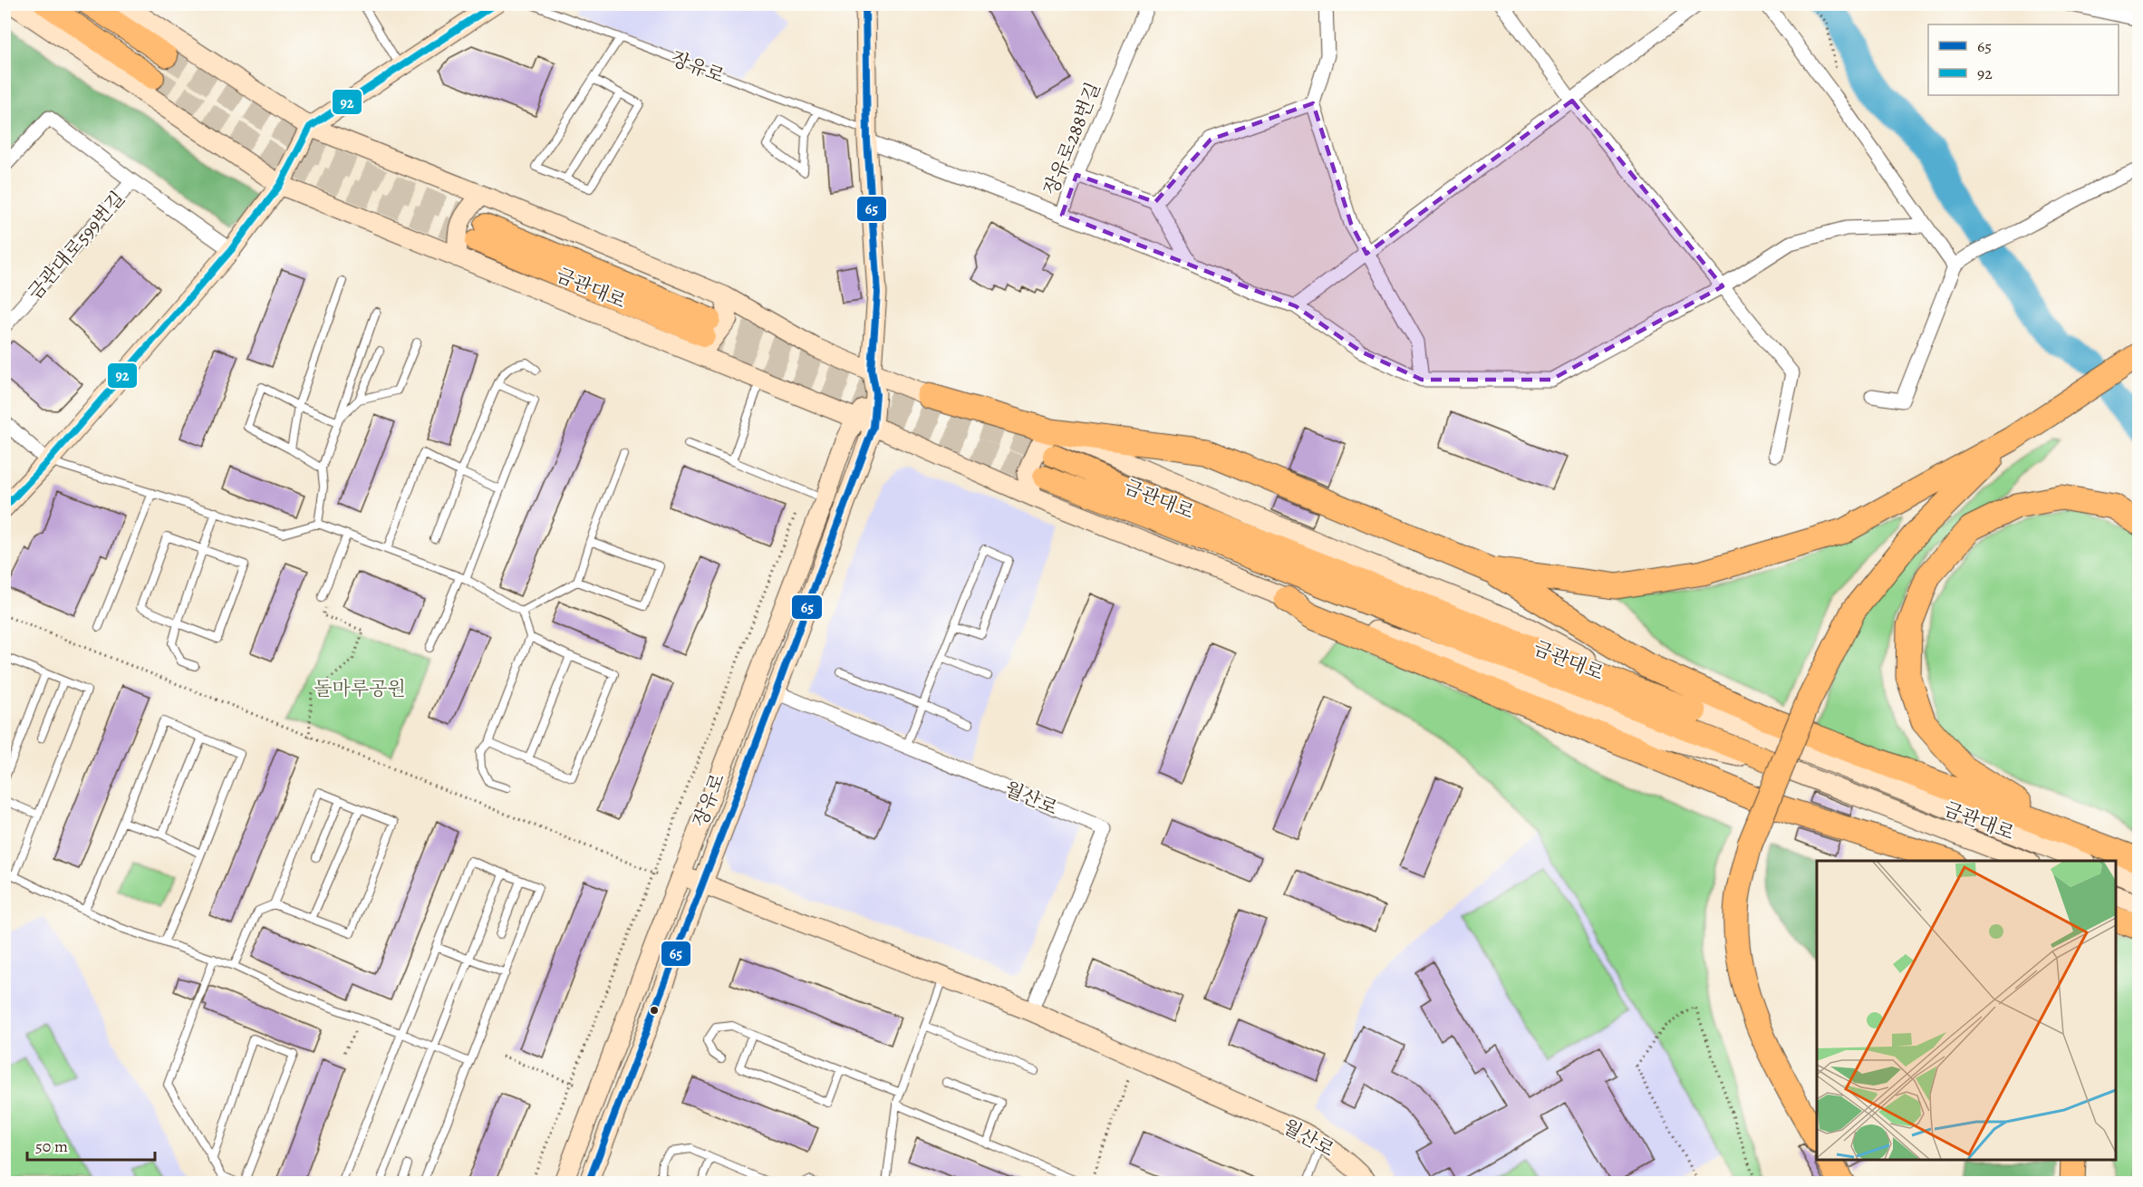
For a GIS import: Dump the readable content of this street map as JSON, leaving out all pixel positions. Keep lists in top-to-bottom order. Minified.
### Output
{"streets":{"main road":["장유로","금관대로","월산로"],"street":["장유로288번길","금관대로599번길"]},"crossings":[["장유로","장유로288번길"],["장유로","월산로"]],"parks":["돌마루공원"],"lines":["transit line 65","transit line 92"],"legend":["65","92"],"scale_bar":"50 m"}
